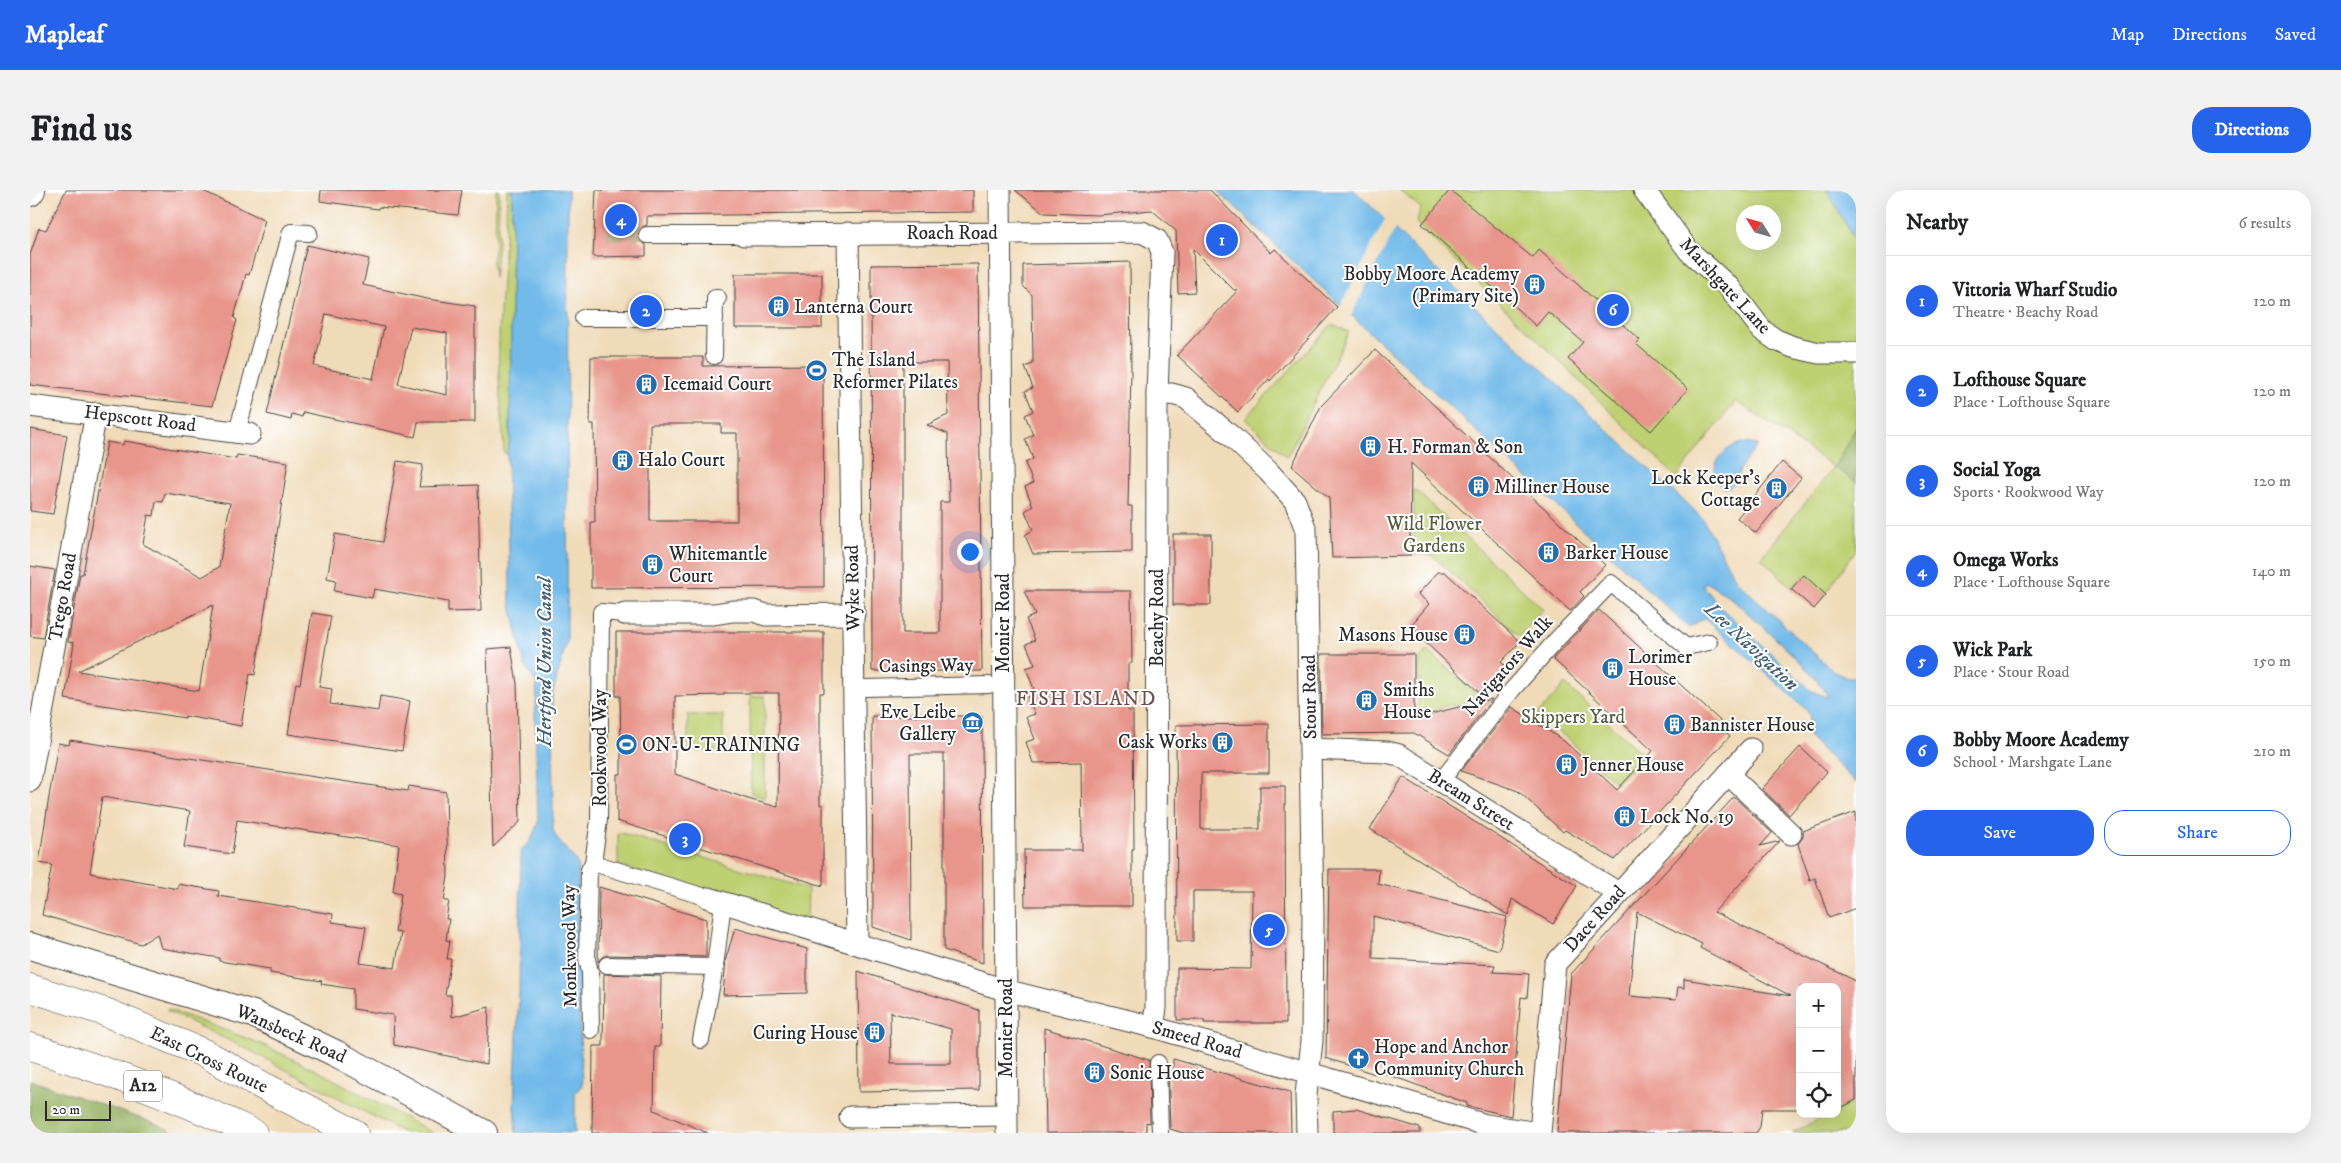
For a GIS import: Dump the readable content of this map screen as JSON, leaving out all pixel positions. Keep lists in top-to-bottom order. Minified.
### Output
{"streets":{"highway":["East Cross Route","A12"],"street":["Roach Road","Marshgate Lane","Hepscott Road","Wyke Road","Trego Road","Beachy Road","Monier Road","Casings Way","Navigators Walk","Stour Road","Rookwood Way","Bream Street","Dace Road","Monkwood Way","Wansbeck Road","Smeed Road"]},"crossings":[["Roach Road","Wyke Road"],["Roach Road","Beachy Road"],["Roach Road","Monier Road"],["Hepscott Road","Trego Road"],["Wyke Road","Rookwood Way"],["Wyke Road","Smeed Road"],["Beachy Road","Stour Road"],["Beachy Road","Smeed Road"],["Monier Road","Smeed Road"],["Navigators Walk","Bream Street"],["Stour Road","Bream Street"],["Stour Road","Smeed Road"],["Rookwood Way","Monkwood Way"],["Bream Street","Dace Road"],["Dace Road","Smeed Road"],["East Cross Route","A12"]],"districts":["FISH ISLAND"],"water":["Lee Navigation","Hertford Union Canal"],"parks":["Wild Flower Gardens","Skippers Yard"],"places":{"building":["Bobby Moore Academy (Primary Site)","Lanterna Court","Icemaid Court","H. Forman & Son","Halo Court","Milliner House","Lock Keeper's Cottage","Barker House","Whitemantle Court","Masons House","Lorimer House","Smiths House","Bannister House","Cask Works","Jenner House","Lock No. 19","Curing House","Sonic House"],"sports":["The Island Reformer Pilates","ON-U-TRAINING"],"museum":["Eve Leibe Gallery"],"church":["Hope and Anchor Community Church"]},"scale_bar":"20 m","north":"top left","page":{"header":"Mapleaf","nav":["Map","Directions","Saved"],"buttons":["Directions",["Save","Share"]],"title":"Find us","heading":["Nearby","6 results"],"pins":["4","1","6","2","3","5"],"list":[{"mark":"1","name":"Vittoria Wharf Studio","note":"Theatre · Beachy Road","value":"120 m"},{"mark":"2","name":"Lofthouse Square","note":"Place · Lofthouse Square","value":"120 m"},{"mark":"3","name":"Social Yoga","note":"Sports · Rookwood Way","value":"120 m"},{"mark":"4","name":"Omega Works","note":"Place · Lofthouse Square","value":"140 m"},{"mark":"5","name":"Wick Park","note":"Place · Stour Road","value":"150 m"},{"mark":"6","name":"Bobby Moore Academy","note":"School · Marshgate Lane","value":"210 m"}],"map_buttons":["+","−"],"scale":"20 m"}}
